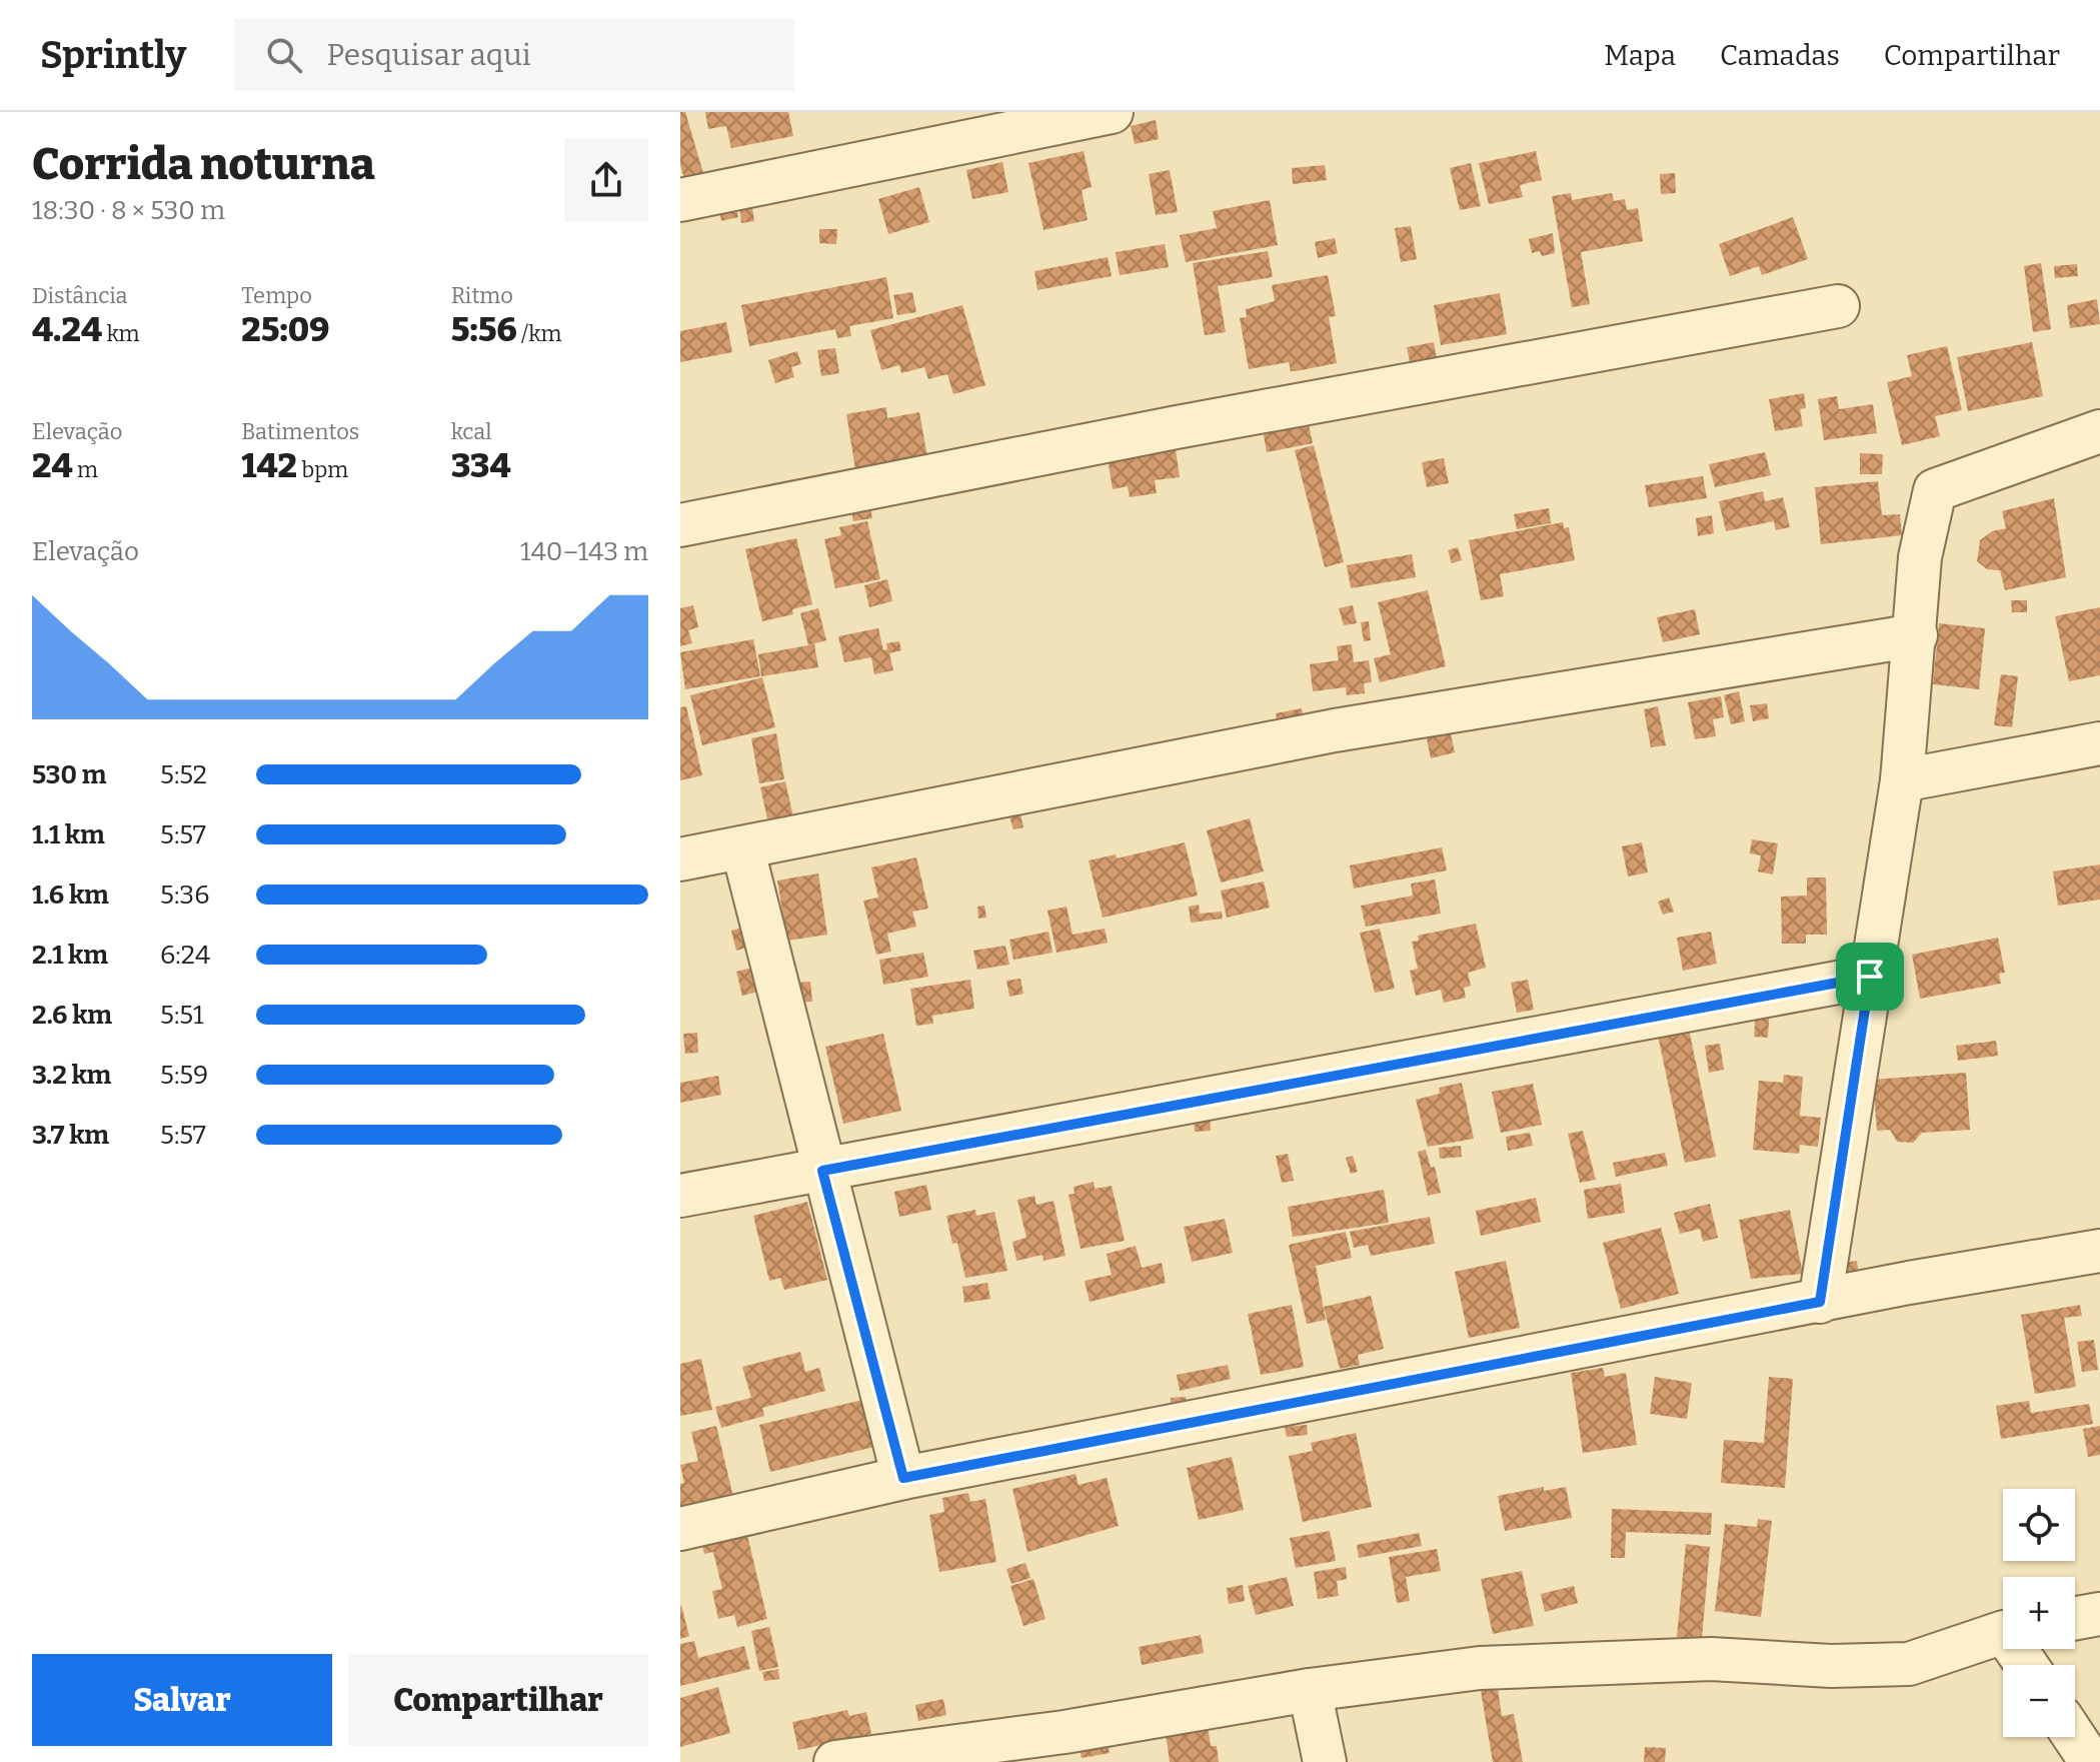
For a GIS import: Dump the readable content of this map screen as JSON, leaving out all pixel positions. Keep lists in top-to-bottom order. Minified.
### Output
{"page":{"header":"Sprintly","search":"Pesquisar aqui","nav":["Mapa","Camadas","Compartilhar"],"heading":["Corrida noturna","18:30 · 8 × 530 m"],"stats":[["Distância","4.24 km"],["Tempo","25:09"],["Ritmo","5:56 /km"],["Elevação","24 m"],["Batimentos","142 bpm"],["kcal","334"]],"chart":["Elevação","140–143 m"],"list":[{"name":"530 m","note":"5:52"},{"name":"1.1 km","note":"5:57"},{"name":"1.6 km","note":"5:36"},{"name":"2.1 km","note":"6:24"},{"name":"2.6 km","note":"5:51"},{"name":"3.2 km","note":"5:59"},{"name":"3.7 km","note":"5:57"}],"map_buttons":["+","−"],"buttons":["Salvar","Compartilhar"]}}
